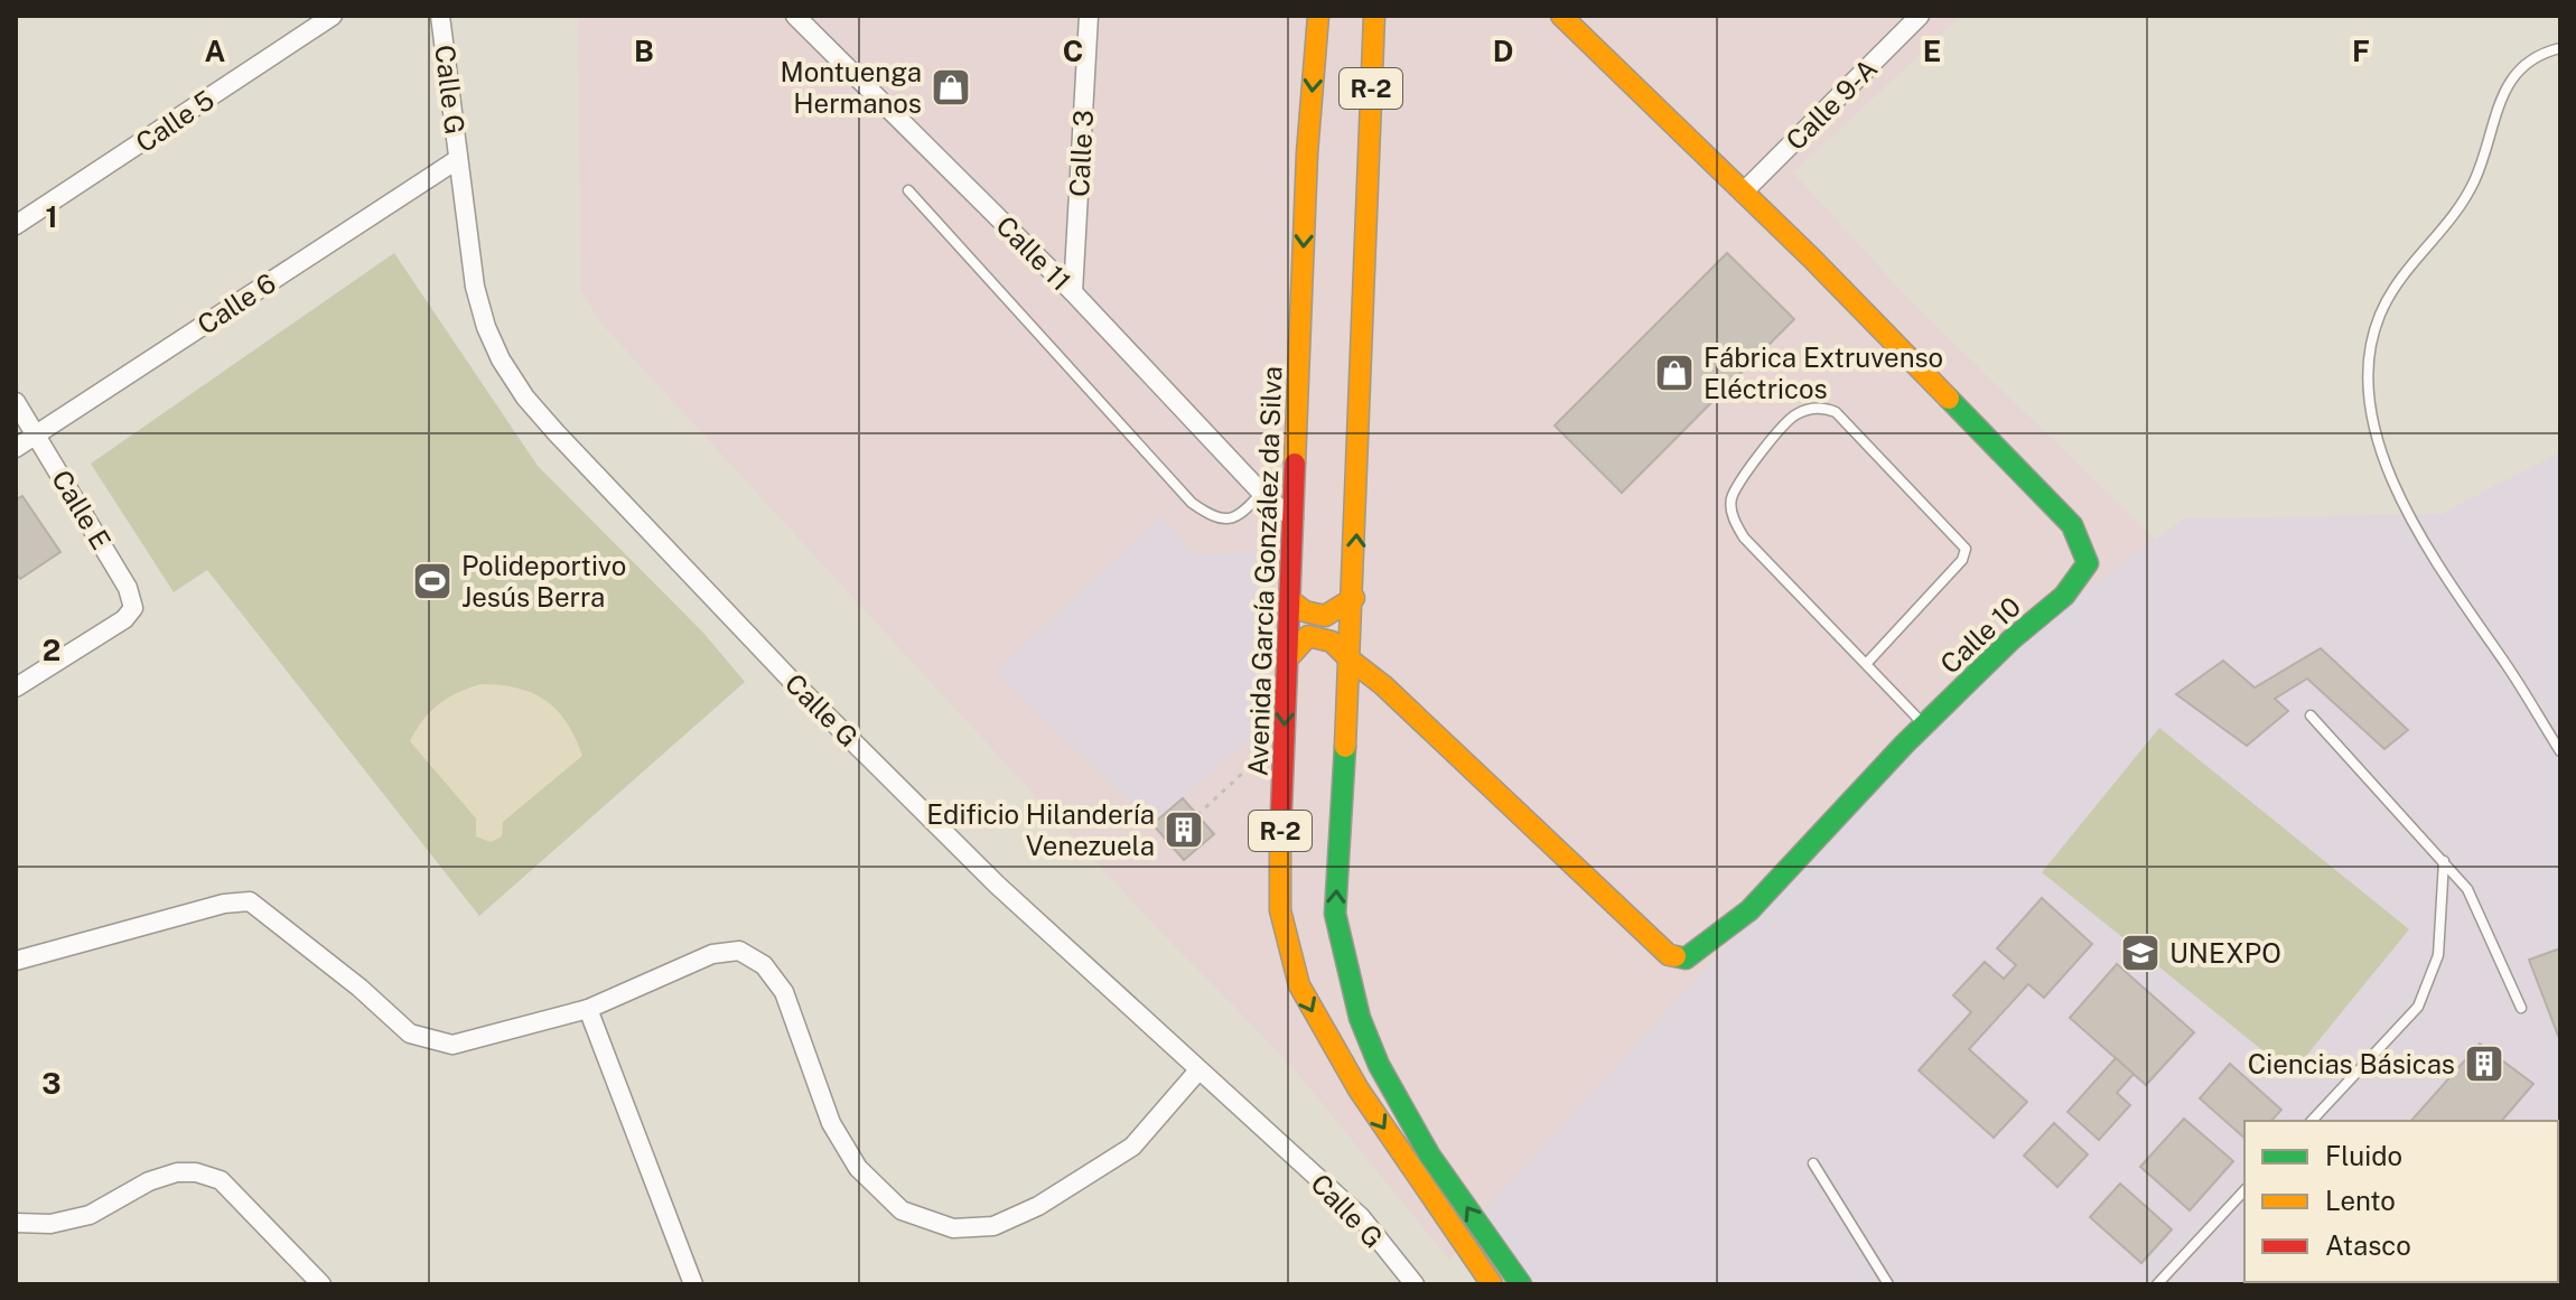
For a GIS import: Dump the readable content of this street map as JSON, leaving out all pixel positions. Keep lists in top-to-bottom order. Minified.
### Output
{"streets":{"main road":["R-2","Avenida García González da Silva","Calle 10"],"street":["Calle G","Calle 9-A","Calle 5","Calle 3","Calle 11","Calle 6","Calle E"]},"crossings":[["R-2","Calle 10"],["Calle G","Calle 6"],["Calle 9-A","Calle 10"],["Calle 3","Calle 11"],["Calle 11","Avenida García González da Silva"],["Calle 6","Calle E"],["Avenida García González da Silva","Calle 10"]],"places":{"shop":["Montuenga Hermanos","Fábrica Extruvenso Eléctricos"],"sports":["Polideportivo Jesús Berra"],"building":["Edificio Hilandería Venezuela","Ciencias Básicas"],"school or university":["UNEXPO"]},"legend":["Fluido","Lento","Atasco"],"grid":{"columns":["A","B","C","D","E","F"],"rows":["1","2","3"]}}
